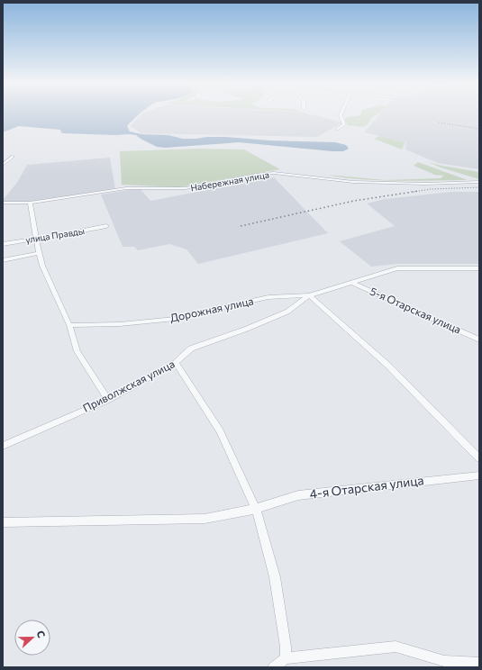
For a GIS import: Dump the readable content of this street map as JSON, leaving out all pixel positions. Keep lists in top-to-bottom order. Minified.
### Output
{"streets":{"street":["Набережная улица","улица Правды","Дорожная улица","5-я Отарская улица","Приволжская улица","4-я Отарская улица"]},"crossings":[["Дорожная улица","5-я Отарская улица"],["Дорожная улица","Приволжская улица"]],"north":"right"}
